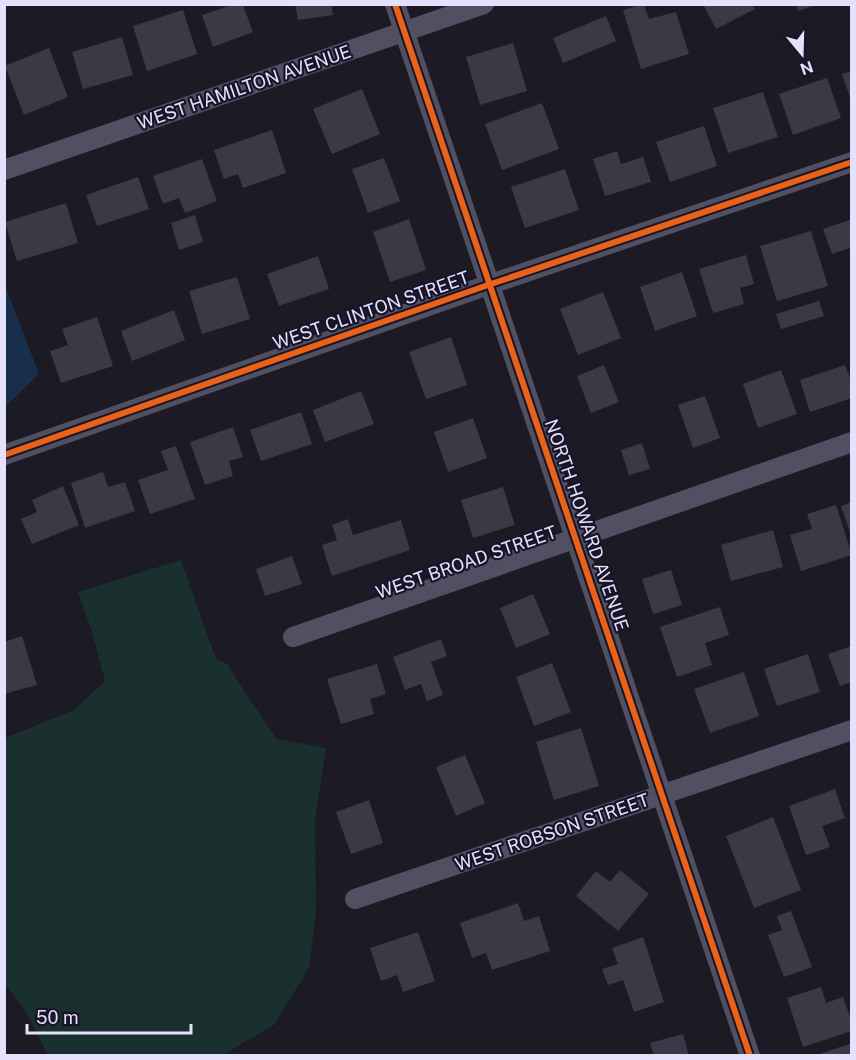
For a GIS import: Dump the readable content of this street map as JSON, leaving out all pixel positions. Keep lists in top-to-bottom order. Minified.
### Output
{"streets":{"street":["WEST HAMILTON AVENUE","WEST CLINTON STREET","NORTH HOWARD AVENUE","WEST BROAD STREET","WEST ROBSON STREET"]},"crossings":[["WEST HAMILTON AVENUE","NORTH HOWARD AVENUE"],["WEST CLINTON STREET","NORTH HOWARD AVENUE"],["NORTH HOWARD AVENUE","WEST BROAD STREET"],["NORTH HOWARD AVENUE","WEST ROBSON STREET"]],"scale_bar":"50 m","north":"bottom"}
